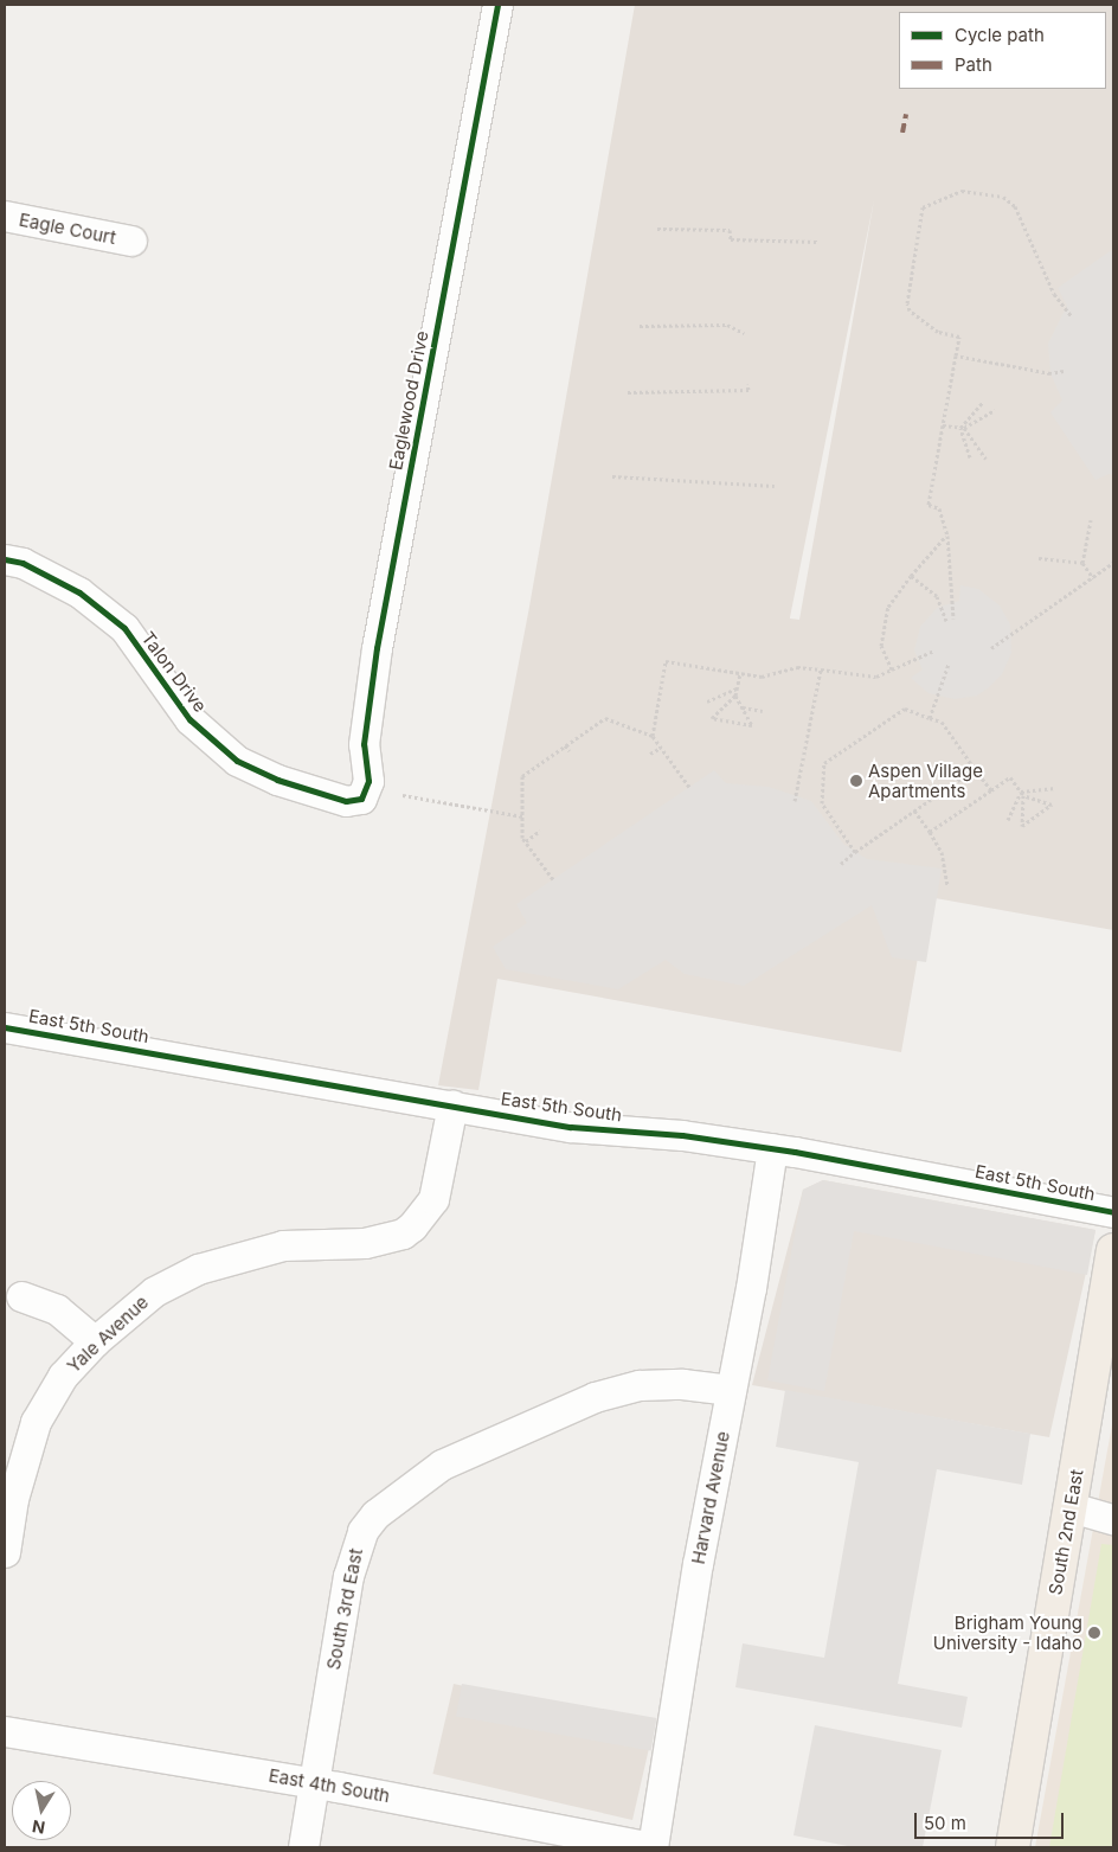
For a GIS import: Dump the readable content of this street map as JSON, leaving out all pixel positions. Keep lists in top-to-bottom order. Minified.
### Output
{"streets":{"main road":["South 2nd East"],"street":["Eagle Court","Eaglewood Drive","Talon Drive","East 5th South","Yale Avenue","Harvard Avenue","South 3rd East","East 4th South"]},"crossings":[["Eaglewood Drive","Talon Drive"],["East 5th South","Yale Avenue"],["East 5th South","Harvard Avenue"],["Harvard Avenue","South 3rd East"],["Harvard Avenue","East 4th South"],["South 3rd East","East 4th South"]],"places":["Aspen Village Apartments","Brigham Young University - Idaho"],"legend":["Cycle path","Path"],"scale_bar":"50 m","north":"bottom"}
